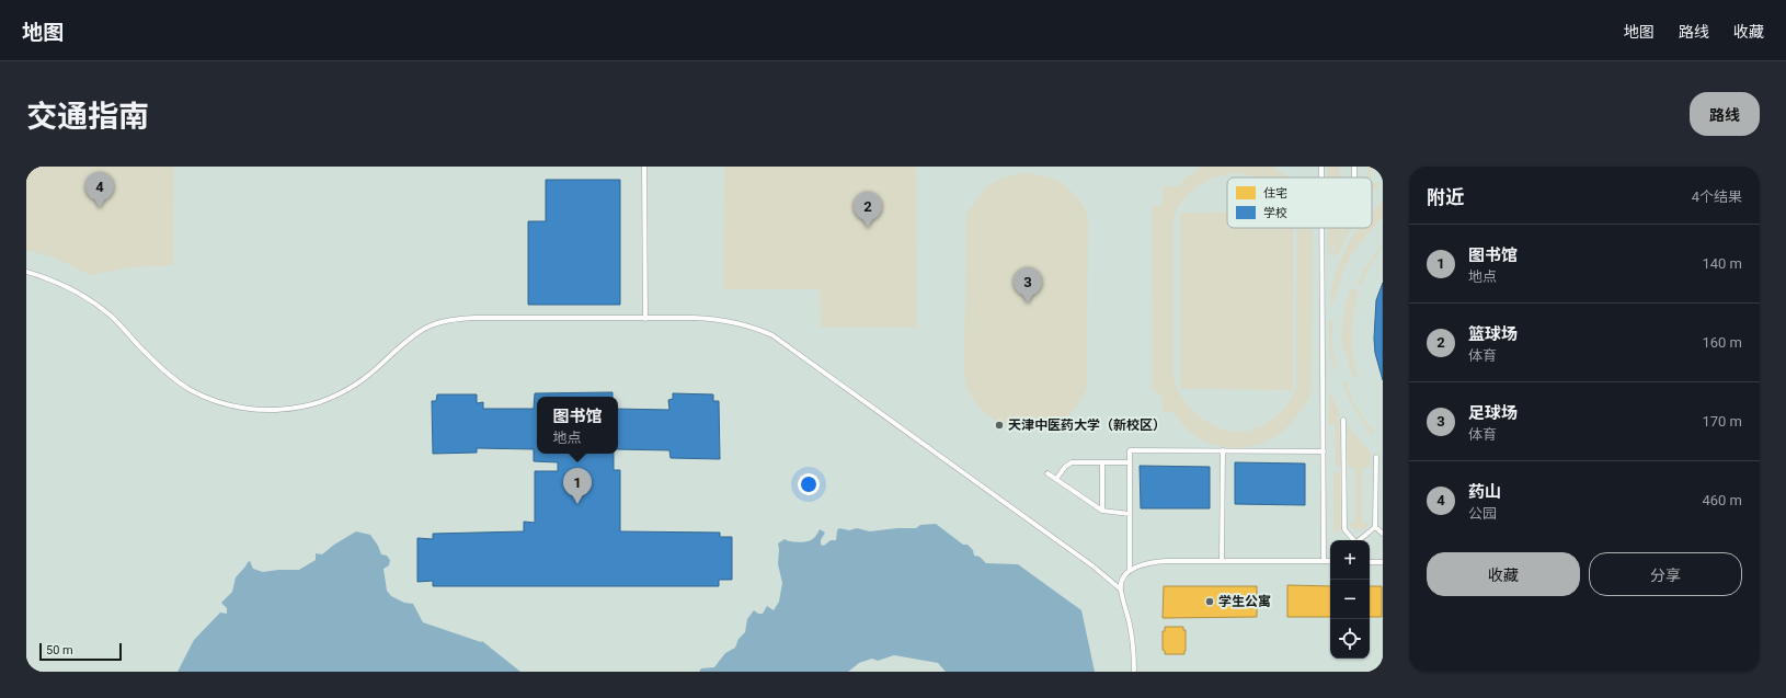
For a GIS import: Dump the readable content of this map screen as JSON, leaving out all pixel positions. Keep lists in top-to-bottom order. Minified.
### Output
{"places":["天津中医药大学（新校区）","学生公寓"],"legend":["住宅","学校"],"scale_bar":"50 m","page":{"header":"地图","nav":["地图","路线","收藏"],"title":"交通指南","buttons":["路线",["收藏","分享"]],"heading":["附近","4个结果"],"pins":["4","2","3","1"],"list":[{"mark":"1","name":"图书馆","note":"地点","value":"140 m"},{"mark":"2","name":"篮球场","note":"体育","value":"160 m"},{"mark":"3","name":"足球场","note":"体育","value":"170 m"},{"mark":"4","name":"药山","note":"公园","value":"460 m"}],"popup":["图书馆","地点"],"map_buttons":["+","−"],"scale":"50 m"}}
